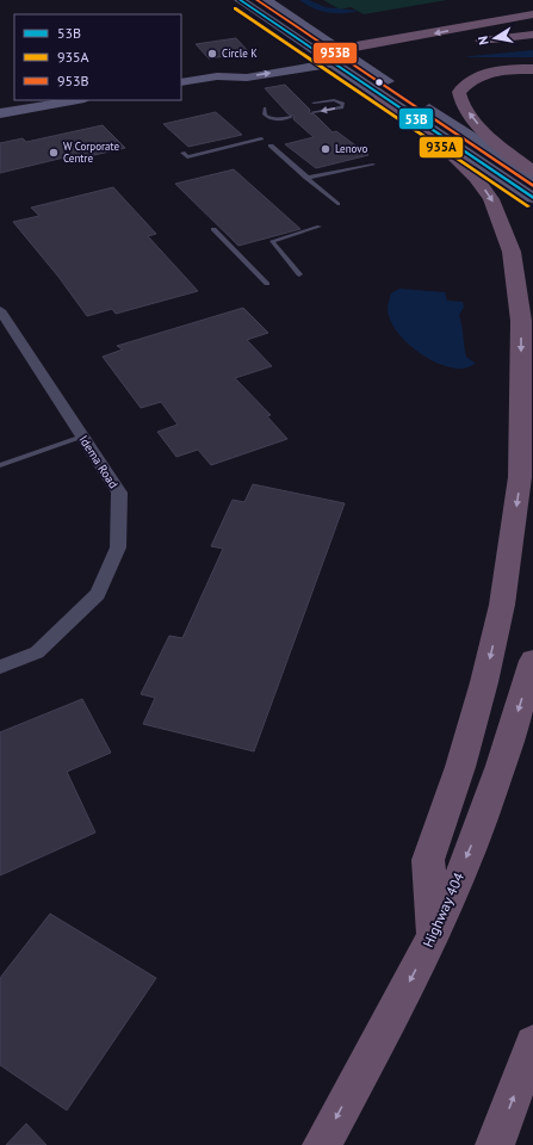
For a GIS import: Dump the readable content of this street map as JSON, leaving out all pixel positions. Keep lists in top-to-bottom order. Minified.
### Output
{"streets":{"highway":["Highway 404"],"street":["Idema Road"]},"one_way":["Highway 404"],"places":["Circle K","Lenovo","W Corporate Centre"],"lines":["transit line 53B","transit line 953B","transit line 935A"],"legend":["53B","935A","953B"],"north":"left"}
